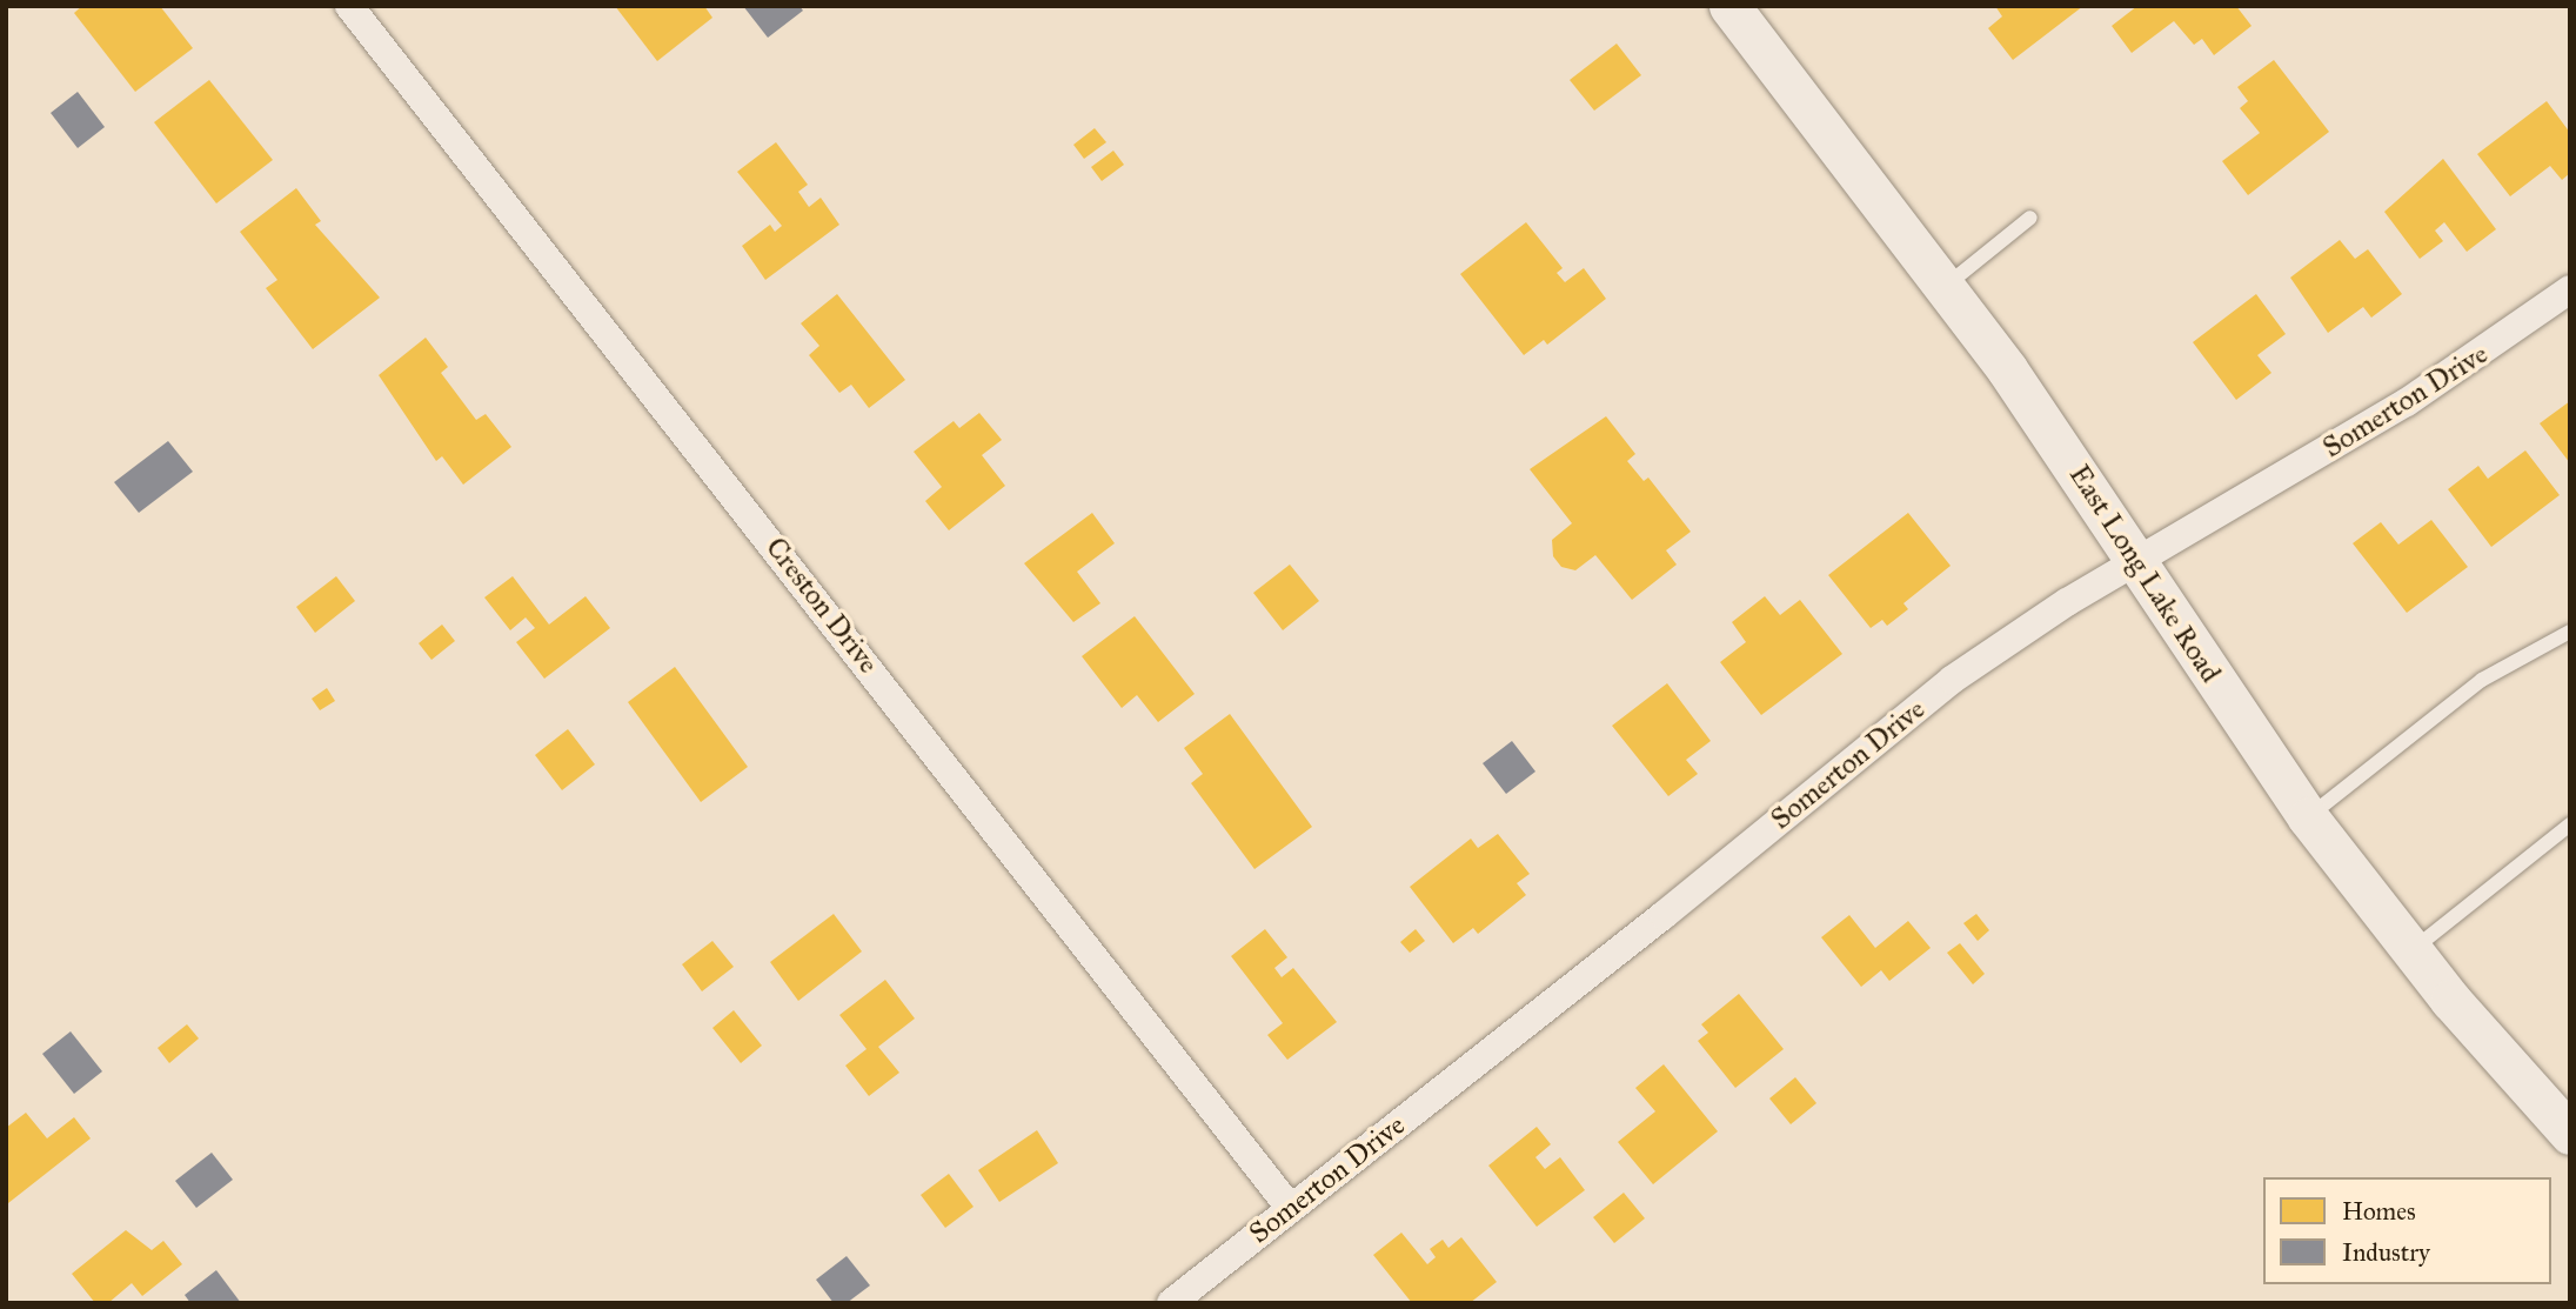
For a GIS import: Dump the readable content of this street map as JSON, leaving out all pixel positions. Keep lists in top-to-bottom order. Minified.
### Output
{"streets":{"main road":["East Long Lake Road"],"street":["Somerton Drive","Creston Drive"]},"crossings":[["Somerton Drive","East Long Lake Road"],["Somerton Drive","Creston Drive"]],"legend":["Homes","Industry"]}
